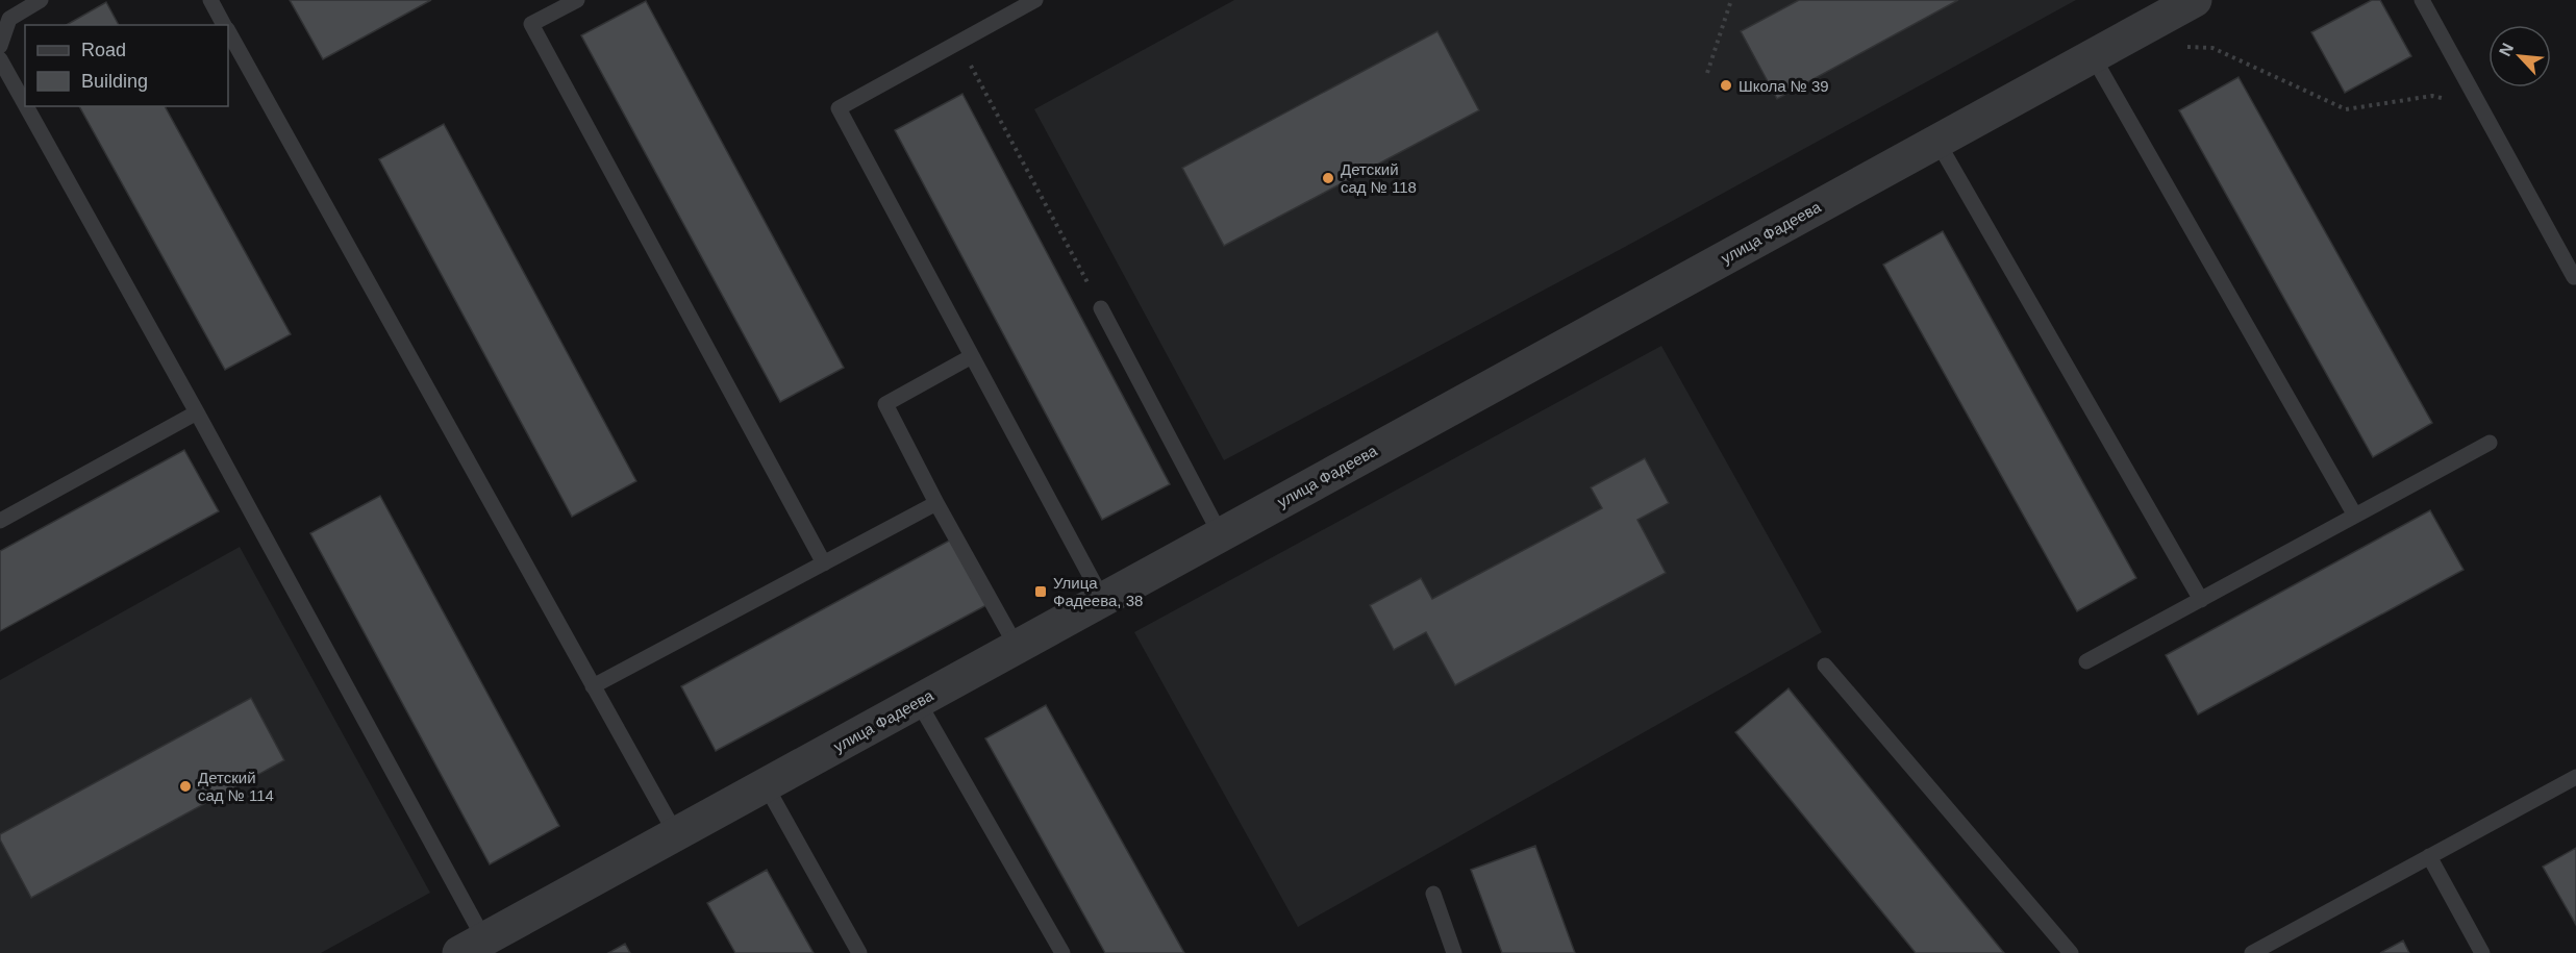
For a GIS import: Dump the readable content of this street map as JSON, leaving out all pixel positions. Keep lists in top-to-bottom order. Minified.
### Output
{"streets":{"street":["улица Фадеева"]},"places":{"other":["Школа № 39","Детский сад № 118","Детский сад № 114"],"transit":["Улица Фадеева, 38"]},"legend":["Road","Building"],"north":"top left"}
